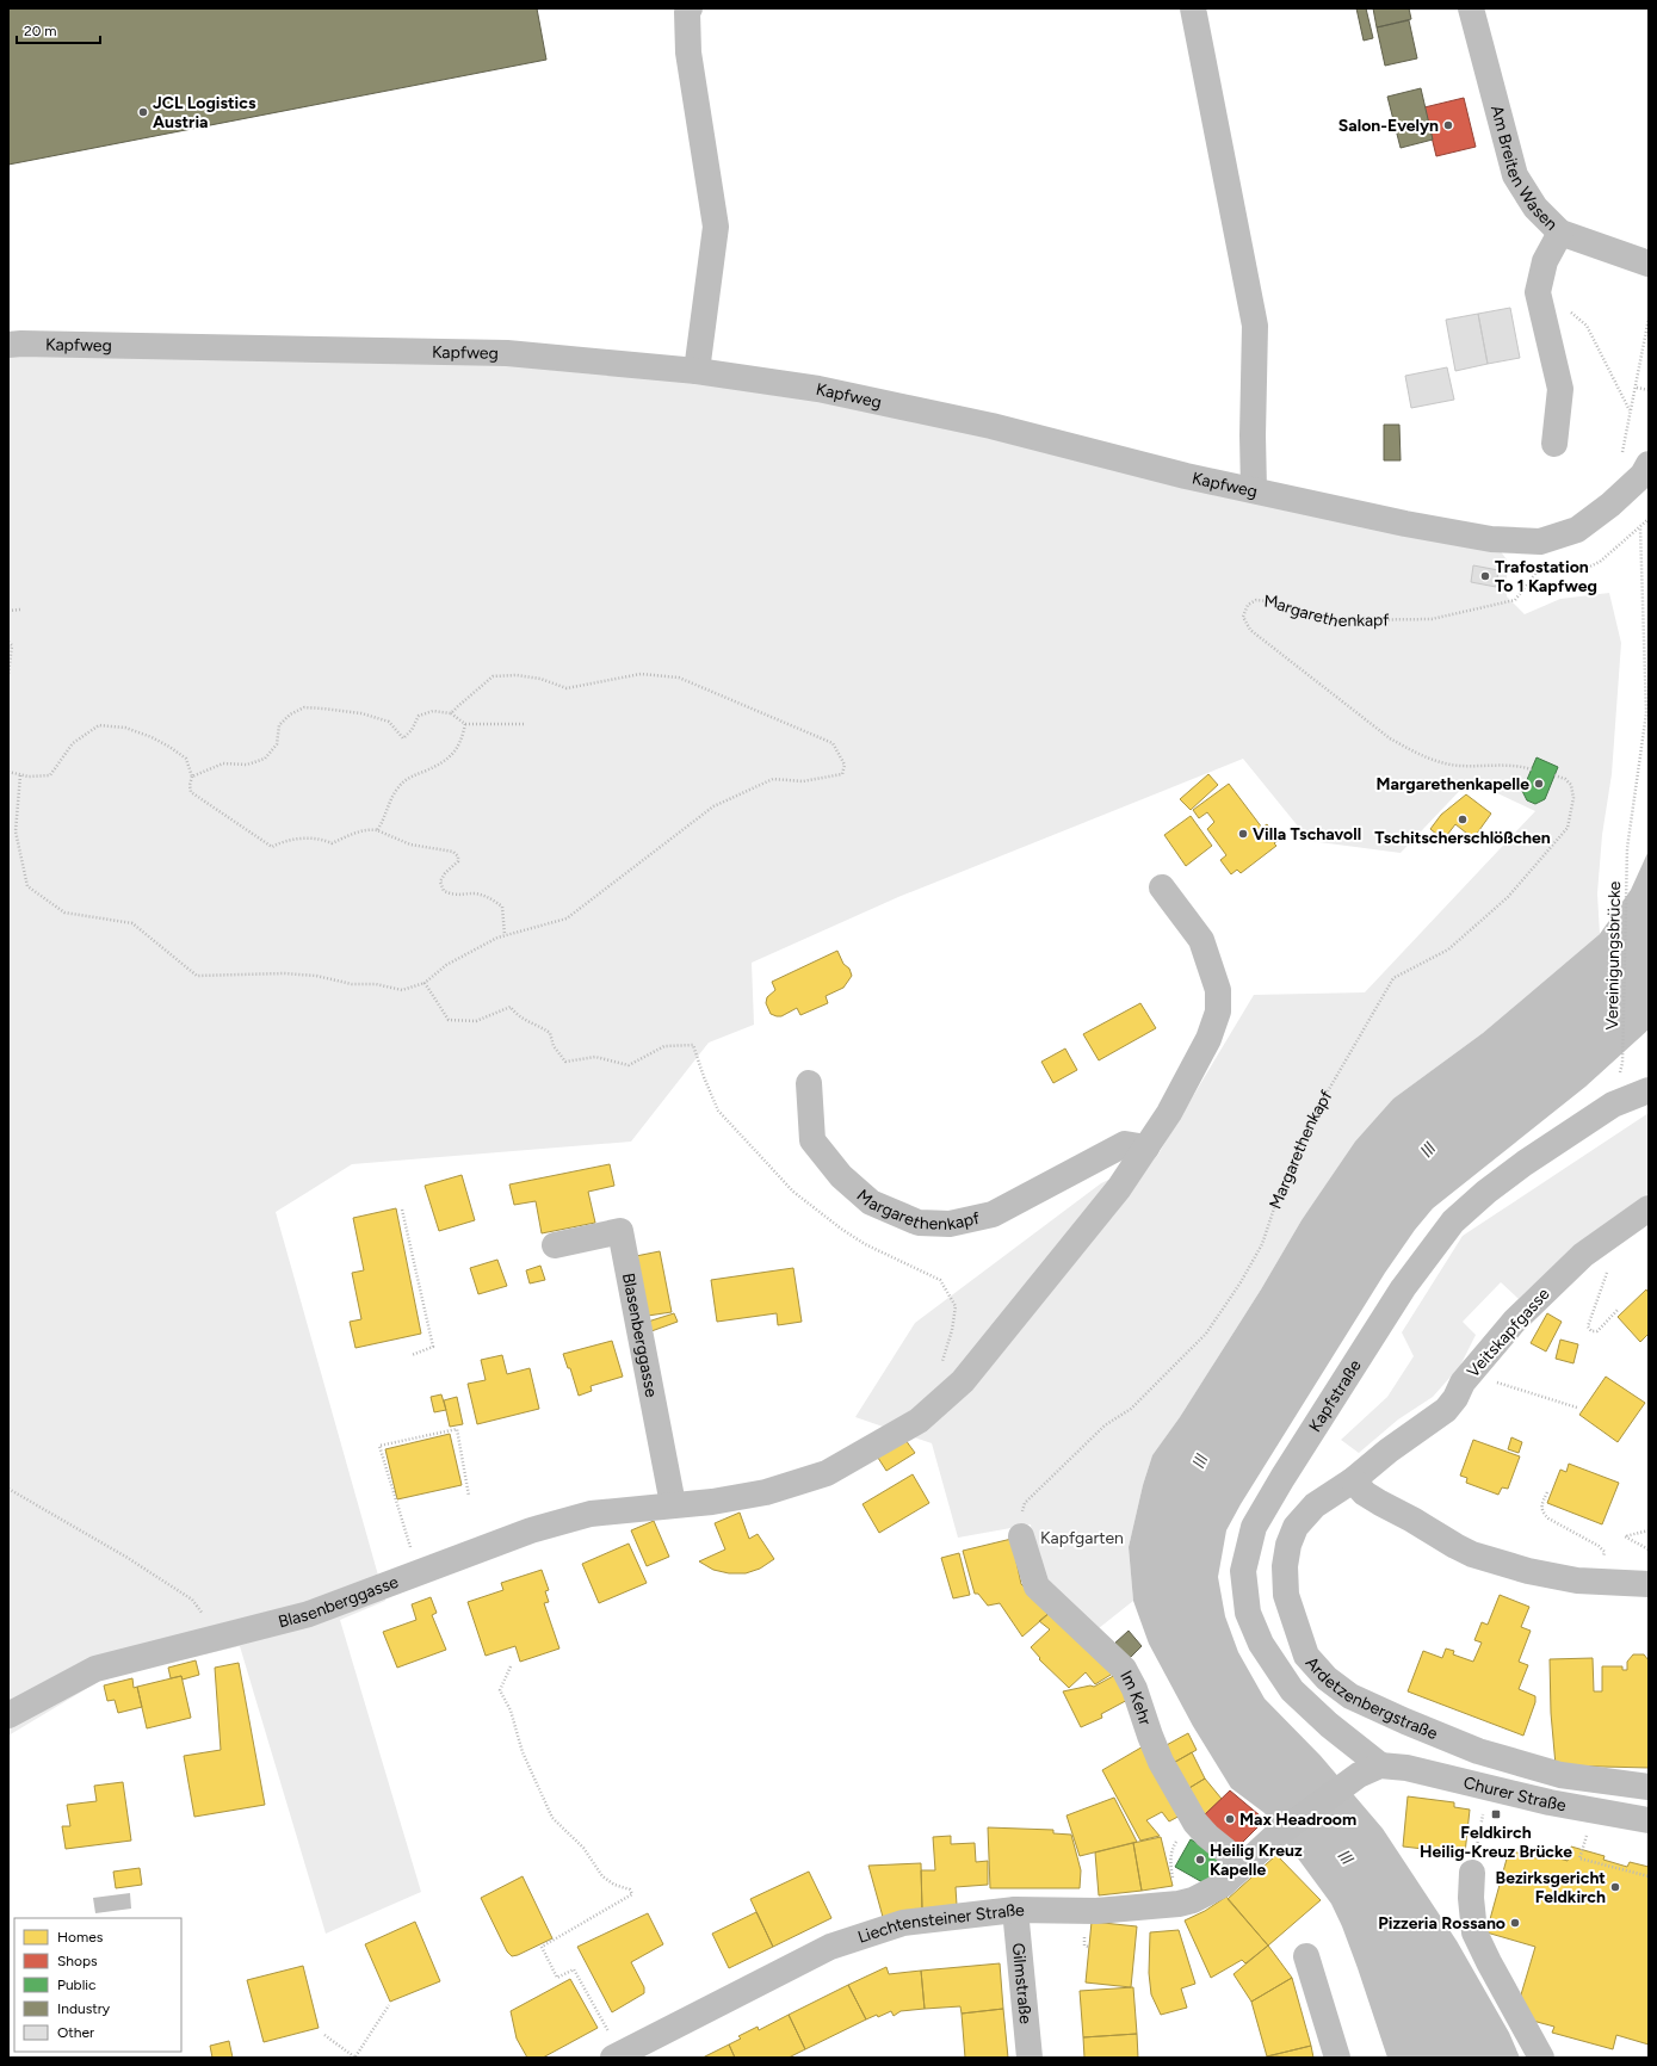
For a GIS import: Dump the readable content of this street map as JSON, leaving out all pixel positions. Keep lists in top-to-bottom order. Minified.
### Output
{"streets":{"street":["Am Breiten Wasen","Kapfweg","Margarethenkapf","Veitskapfgasse","Blasenberggasse","Kapfstraße","Ardetzenbergstraße","Im Kehr","Churer Straße","Liechtensteiner Straße","Gilmstraße"],"path":["Vereinigungsbrücke"]},"crossings":[["Margarethenkapf","Blasenberggasse"],["Margarethenkapf","Im Kehr"],["Veitskapfgasse","Ardetzenbergstraße"],["Kapfstraße","Churer Straße"],["Kapfstraße","Liechtensteiner Straße"],["Im Kehr","Liechtensteiner Straße"],["Churer Straße","Liechtensteiner Straße"],["Liechtensteiner Straße","Gilmstraße"]],"water":["Ill"],"parks":["Kapfgarten"],"places":{"other":["JCL Logistics Austria","Salon-Evelyn","Trafostation To 1 Kapfweg","Margarethenkapelle","Tschitscherschlößchen","Villa Tschavoll","Max Headroom","Heilig Kreuz Kapelle","Bezirksgericht Feldkirch","Pizzeria Rossano"],"transit":["Feldkirch Heilig-Kreuz Brücke"]},"legend":["Homes","Shops","Public","Industry","Other"],"scale_bar":"20 m"}
